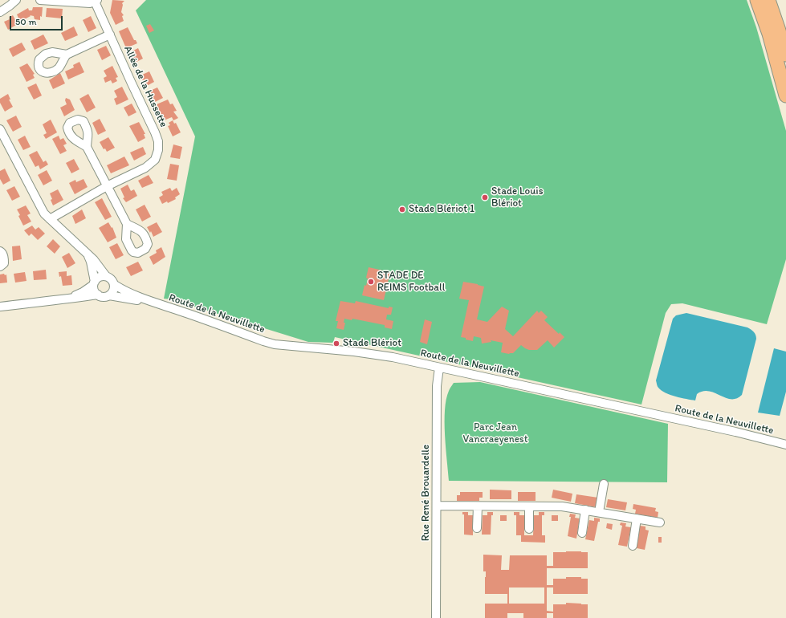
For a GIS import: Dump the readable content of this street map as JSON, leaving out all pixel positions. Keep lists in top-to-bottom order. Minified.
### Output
{"streets":{"street":["Allée de la Hussette","Route de la Neuvillette","Rue René Brouardelle"]},"crossings":[["Route de la Neuvillette","Rue René Brouardelle"]],"parks":["Parc Jean Vancraeyenest"],"places":["Stade Louis Blériot","Stade Blériot 1","STADE DE REIMS Football","Stade Blériot"],"scale_bar":"50 m"}
